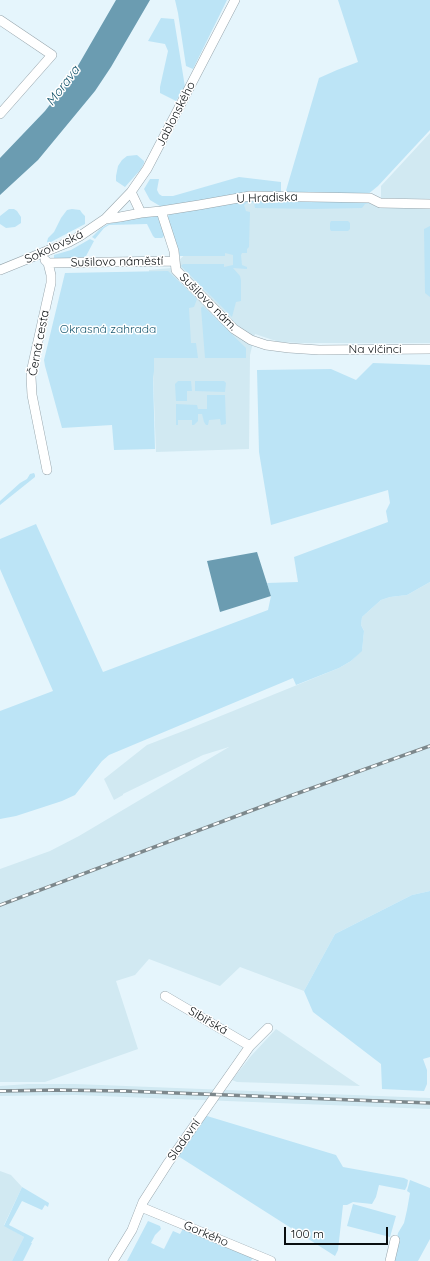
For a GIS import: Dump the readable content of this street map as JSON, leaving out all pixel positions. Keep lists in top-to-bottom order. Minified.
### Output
{"streets":{"street":["Jablonského","U Hradiska","Sokolovská","Sušilovo náměstí","Sušilovo nám.","Černá cesta","Na vlčinci","Sibiřská","Sladovní","Gorkého"]},"crossings":[["Jablonského","U Hradiska"],["Jablonského","Sokolovská"],["U Hradiska","Sokolovská"],["U Hradiska","Sušilovo nám."],["Sušilovo náměstí","Sušilovo nám."],["Sušilovo náměstí","Černá cesta"],["Sušilovo nám.","Na vlčinci"],["Sibiřská","Sladovní"],["Sladovní","Gorkého"]],"water":["Morava"],"parks":["Okrasná zahrada"],"scale_bar":"100 m"}
